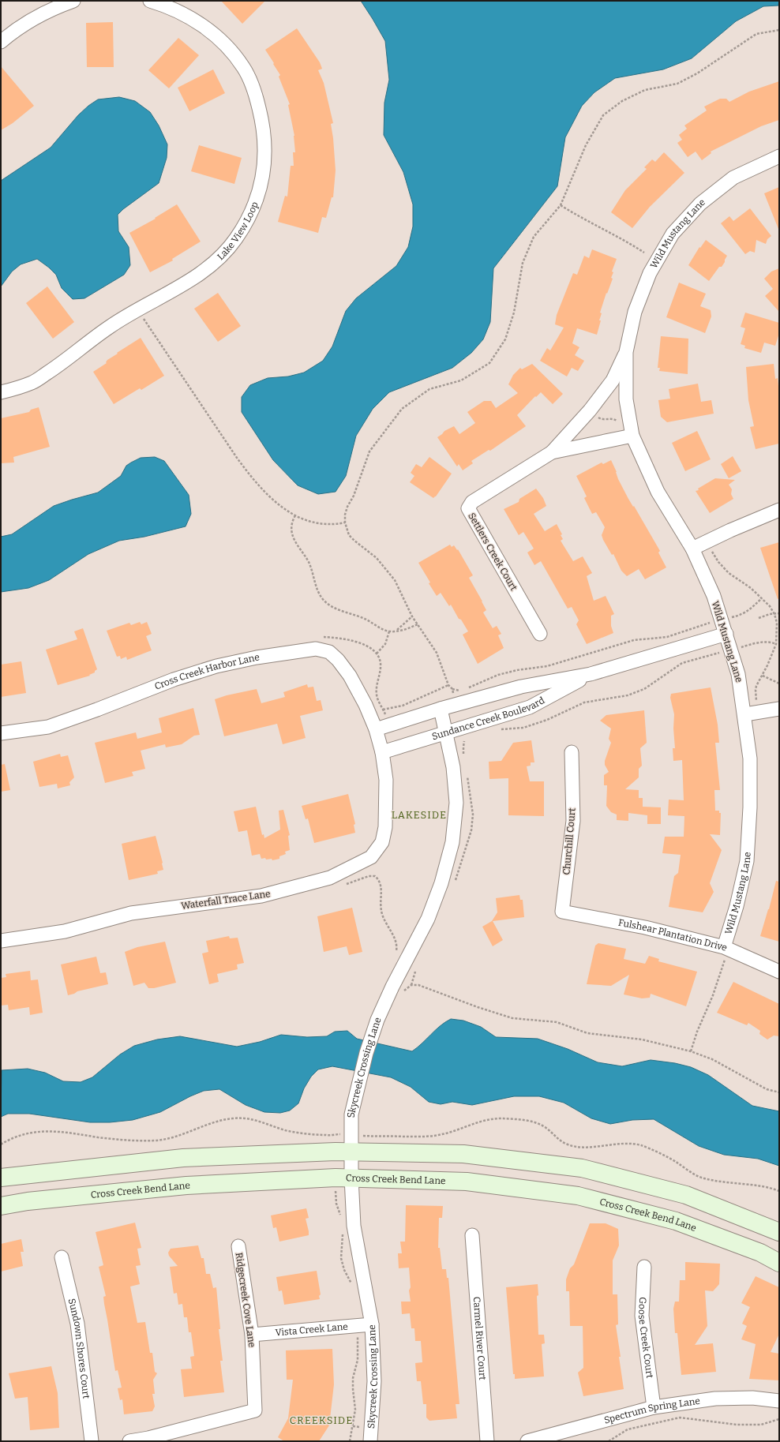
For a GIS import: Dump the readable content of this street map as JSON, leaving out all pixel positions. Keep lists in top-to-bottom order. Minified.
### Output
{"streets":{"main road":["Cross Creek Bend Lane"],"street":["Lake View Loop","Wild Mustang Lane","Settlers Creek Court","Cross Creek Harbor Lane","Sundance Creek Boulevard","Churchill Court","Waterfall Trace Lane","Fulshear Plantation Drive","Skycreek Crossing Lane","Ridgecreek Cove Lane","Vista Creek Lane","Goose Creek Court","Carmel River Court","Sundown Shores Court","Spectrum Spring Lane"]},"crossings":[["Wild Mustang Lane","Settlers Creek Court"],["Wild Mustang Lane","Sundance Creek Boulevard"],["Wild Mustang Lane","Fulshear Plantation Drive"],["Cross Creek Harbor Lane","Sundance Creek Boulevard"],["Cross Creek Harbor Lane","Waterfall Trace Lane"],["Sundance Creek Boulevard","Waterfall Trace Lane"],["Sundance Creek Boulevard","Skycreek Crossing Lane"],["Churchill Court","Fulshear Plantation Drive"],["Skycreek Crossing Lane","Cross Creek Bend Lane"],["Skycreek Crossing Lane","Vista Creek Lane"],["Ridgecreek Cove Lane","Vista Creek Lane"],["Goose Creek Court","Spectrum Spring Lane"]],"districts":["LAKESIDE","CREEKSIDE"]}
